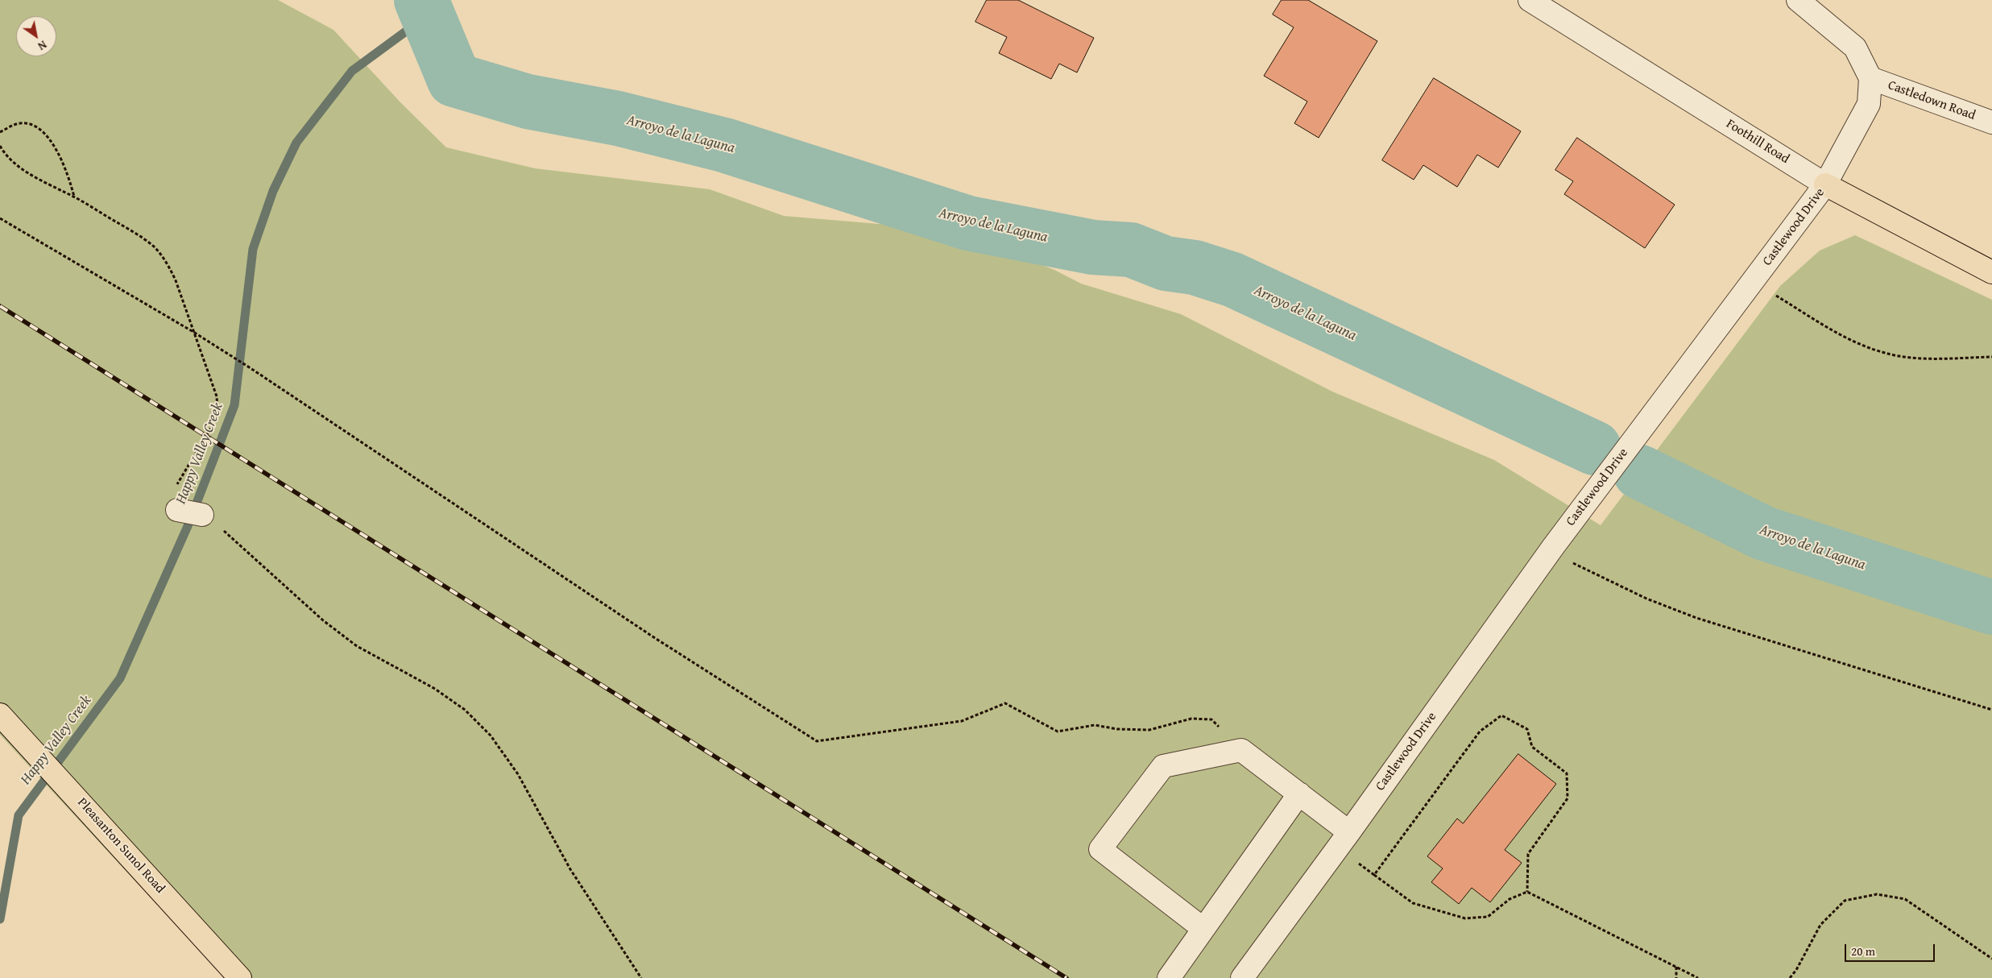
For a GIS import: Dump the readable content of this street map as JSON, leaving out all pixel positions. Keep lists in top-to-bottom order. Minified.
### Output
{"streets":{"main road":["Foothill Road","Pleasanton Sunol Road"],"street":["Castledown Road","Castlewood Drive"]},"crossings":[["Castledown Road","Castlewood Drive"],["Foothill Road","Castlewood Drive"]],"water":["Arroyo de la Laguna","Happy Valley Creek"],"scale_bar":"20 m","north":"bottom right"}
